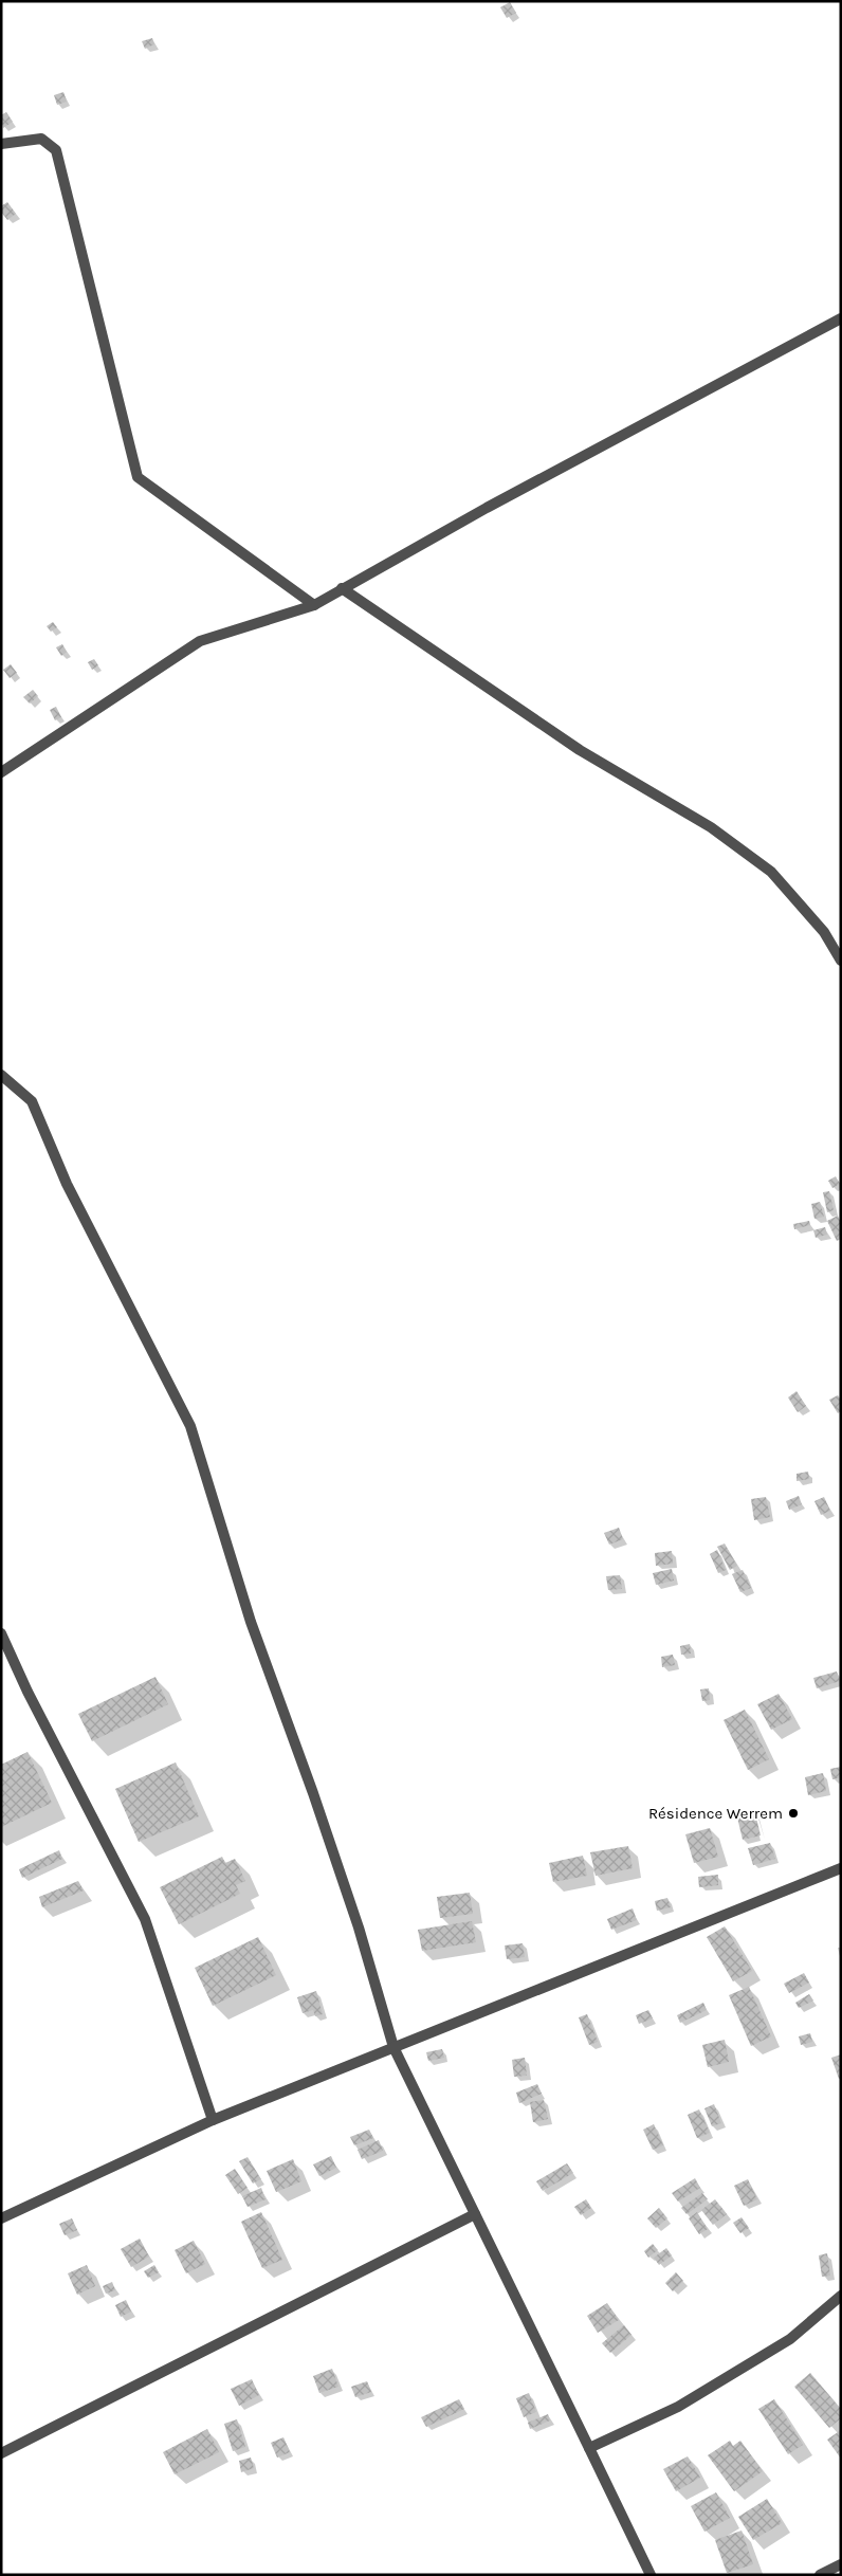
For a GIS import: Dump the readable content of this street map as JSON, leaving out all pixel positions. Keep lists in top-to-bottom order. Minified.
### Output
{"places":["Résidence Werrem"]}
